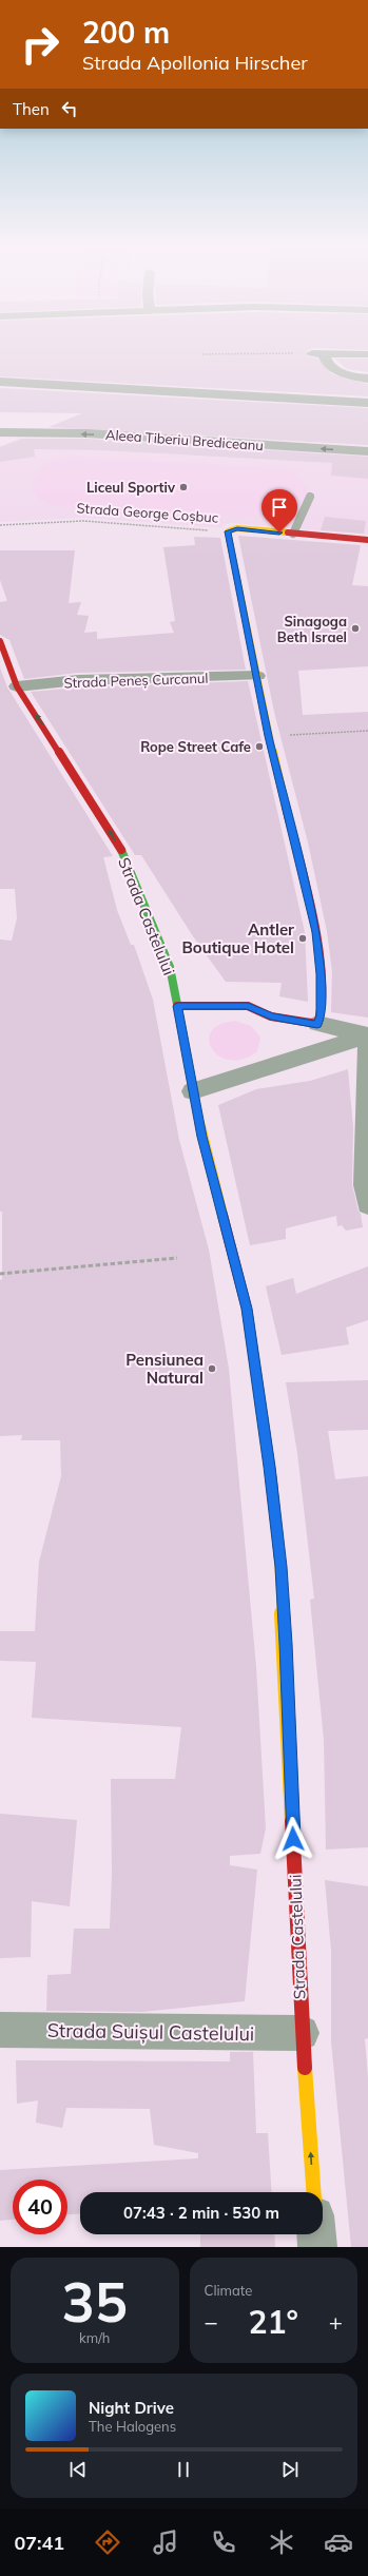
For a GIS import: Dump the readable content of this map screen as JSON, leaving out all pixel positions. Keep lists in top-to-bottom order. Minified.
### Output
{"streets":{"street":["Aleea Tiberiu Brediceanu","Strada George Coșbuc","Strada Peneș Curcanul","Strada Castelului","Strada Suișul Castelului"]},"crossings":[["Strada Peneș Curcanul","Strada Castelului"],["Strada Castelului","Strada Suișul Castelului"]],"places":["Liceul Sportiv","Sinagoga Beth Israel","Rope Street Cafe","Antler Boutique Hotel","Pensiunea Natural"],"page":{"turn":["200 m","Strada Apollonia Hirscher"],"then":"Then","limit":"40","trip":"07:43 · 2 min · 530 m","tile":[["35","km/h"],"Climate"],"heat":["−","21°","+"],"song":["Night Drive","The Halogens"],"tabs":"07:41"}}
